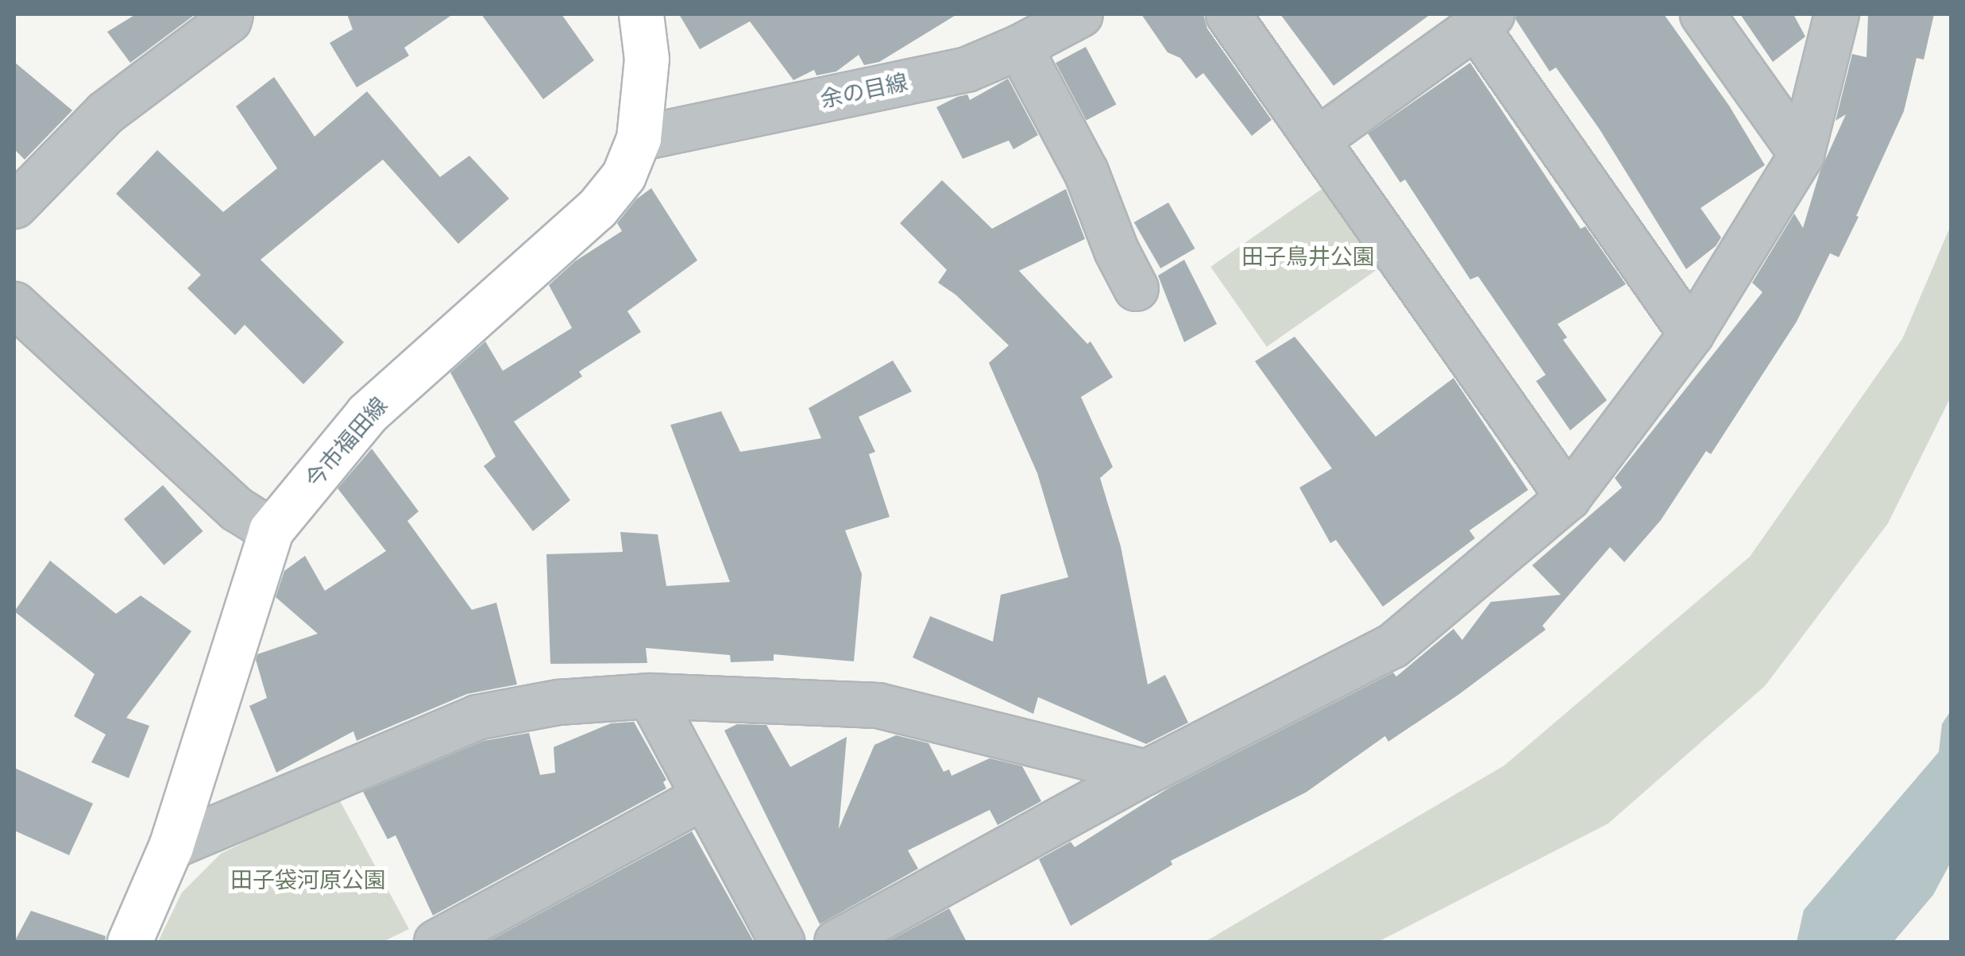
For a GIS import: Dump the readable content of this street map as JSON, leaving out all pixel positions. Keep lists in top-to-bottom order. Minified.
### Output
{"streets":{"main road":["今市福田線"],"street":["余の目線"]},"crossings":[["余の目線","今市福田線"]],"parks":["田子鳥井公園","田子袋河原公園"]}
